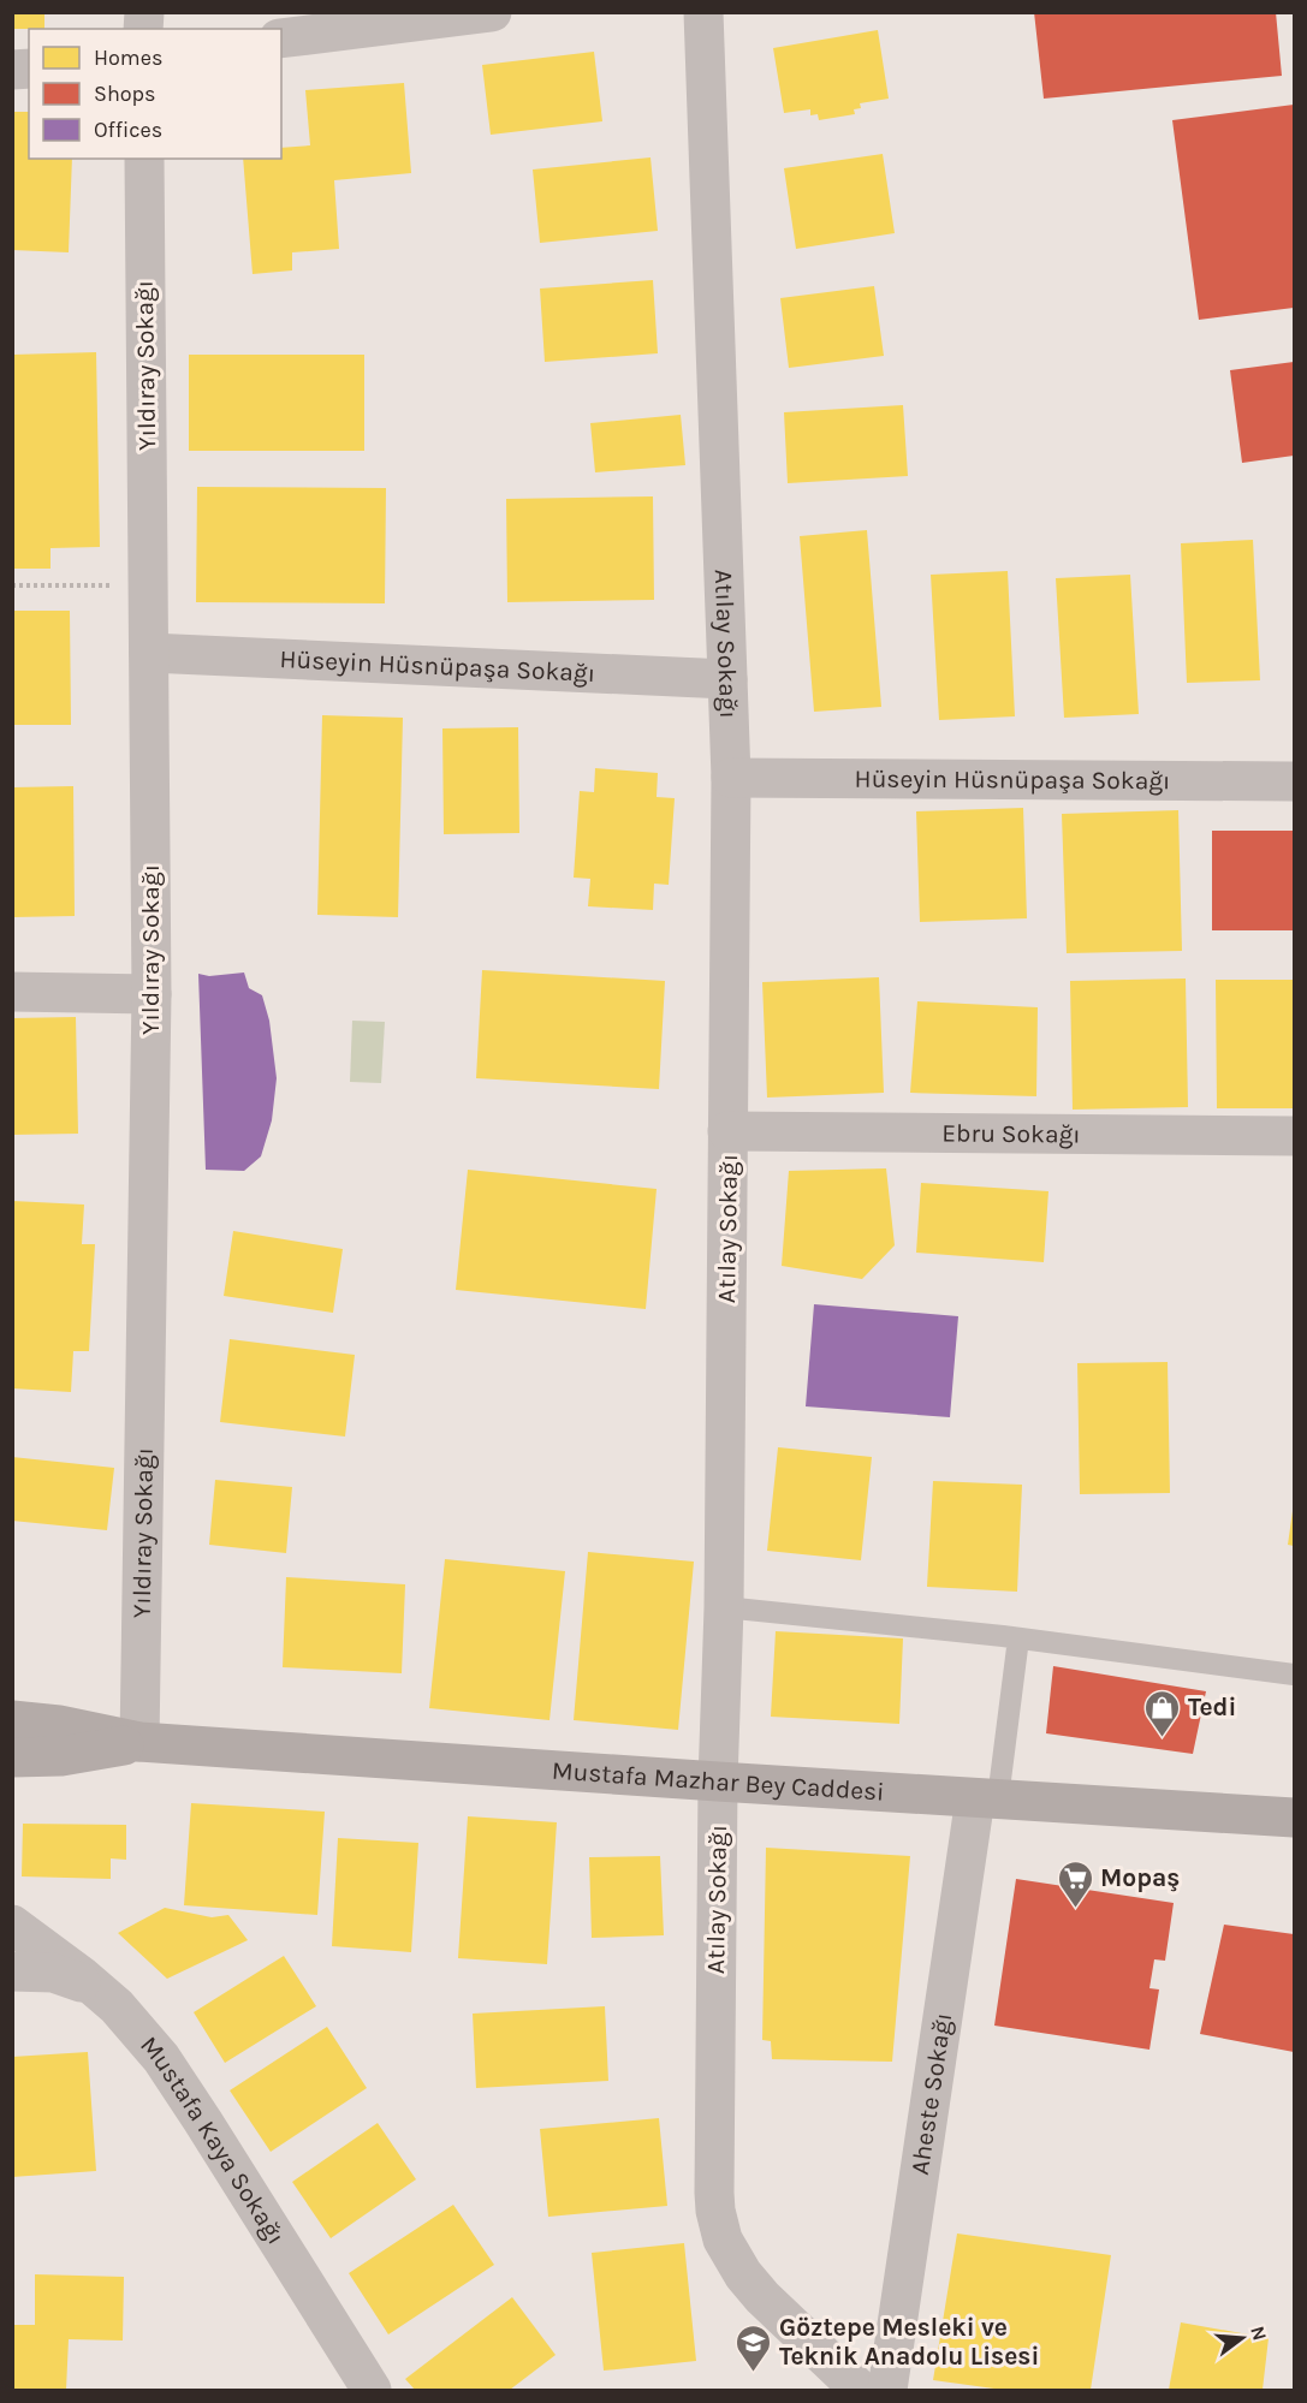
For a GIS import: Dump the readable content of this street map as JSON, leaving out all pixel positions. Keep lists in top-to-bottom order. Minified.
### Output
{"streets":{"main road":["Mustafa Mazhar Bey Caddesi"],"street":["Yıldıray Sokağı","Atılay Sokağı","Hüseyin Hüsnüpaşa Sokağı","Ebru Sokağı","Aheste Sokağı","Mustafa Kaya Sokağı"]},"crossings":[["Yıldıray Sokağı","Hüseyin Hüsnüpaşa Sokağı"],["Yıldıray Sokağı","Mustafa Mazhar Bey Caddesi"],["Atılay Sokağı","Hüseyin Hüsnüpaşa Sokağı"],["Atılay Sokağı","Ebru Sokağı"],["Atılay Sokağı","Mustafa Mazhar Bey Caddesi"],["Mustafa Mazhar Bey Caddesi","Aheste Sokağı"]],"places":{"shop":["Tedi"],"supermarket":["Mopaş"],"school or university":["Göztepe Mesleki ve Teknik Anadolu Lisesi"]},"legend":["Homes","Shops","Offices"],"north":"right"}
